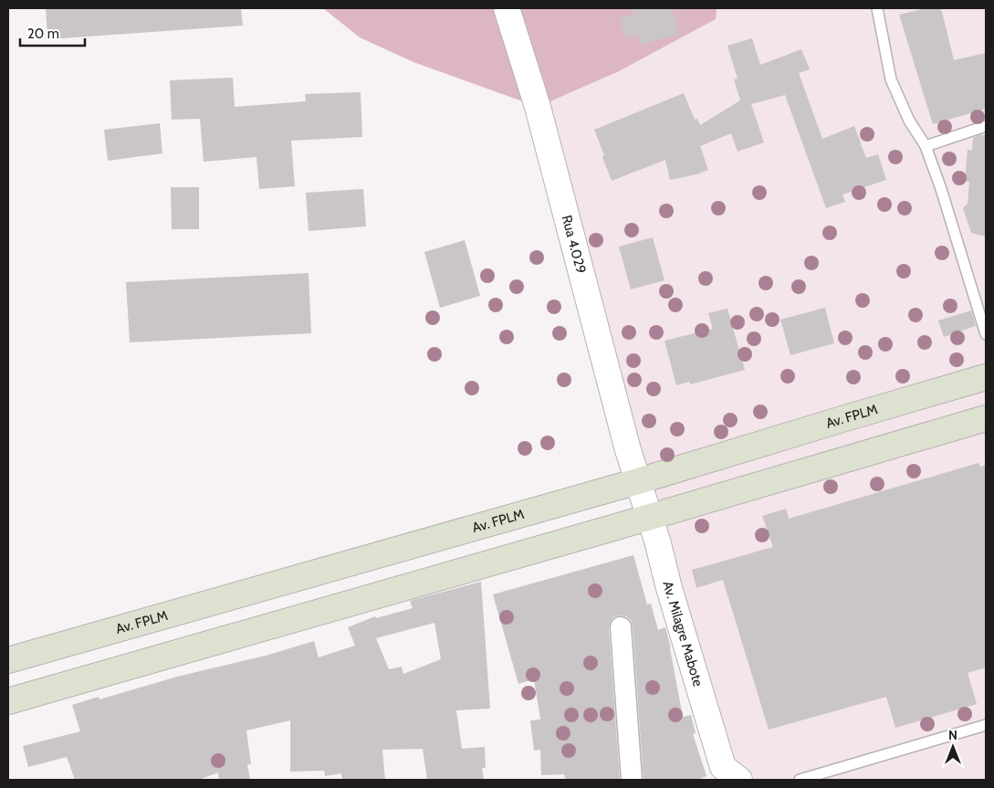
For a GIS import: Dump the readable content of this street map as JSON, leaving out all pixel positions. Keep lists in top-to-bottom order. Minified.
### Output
{"streets":{"main road":["Av. FPLM"],"street":["Rua 4.029","Av. Milagre Mabote"]},"crossings":[["Rua 4.029","Av. FPLM"],["Rua 4.029","Av. Milagre Mabote"],["Av. FPLM","Av. Milagre Mabote"]],"scale_bar":"20 m","north":"top"}
